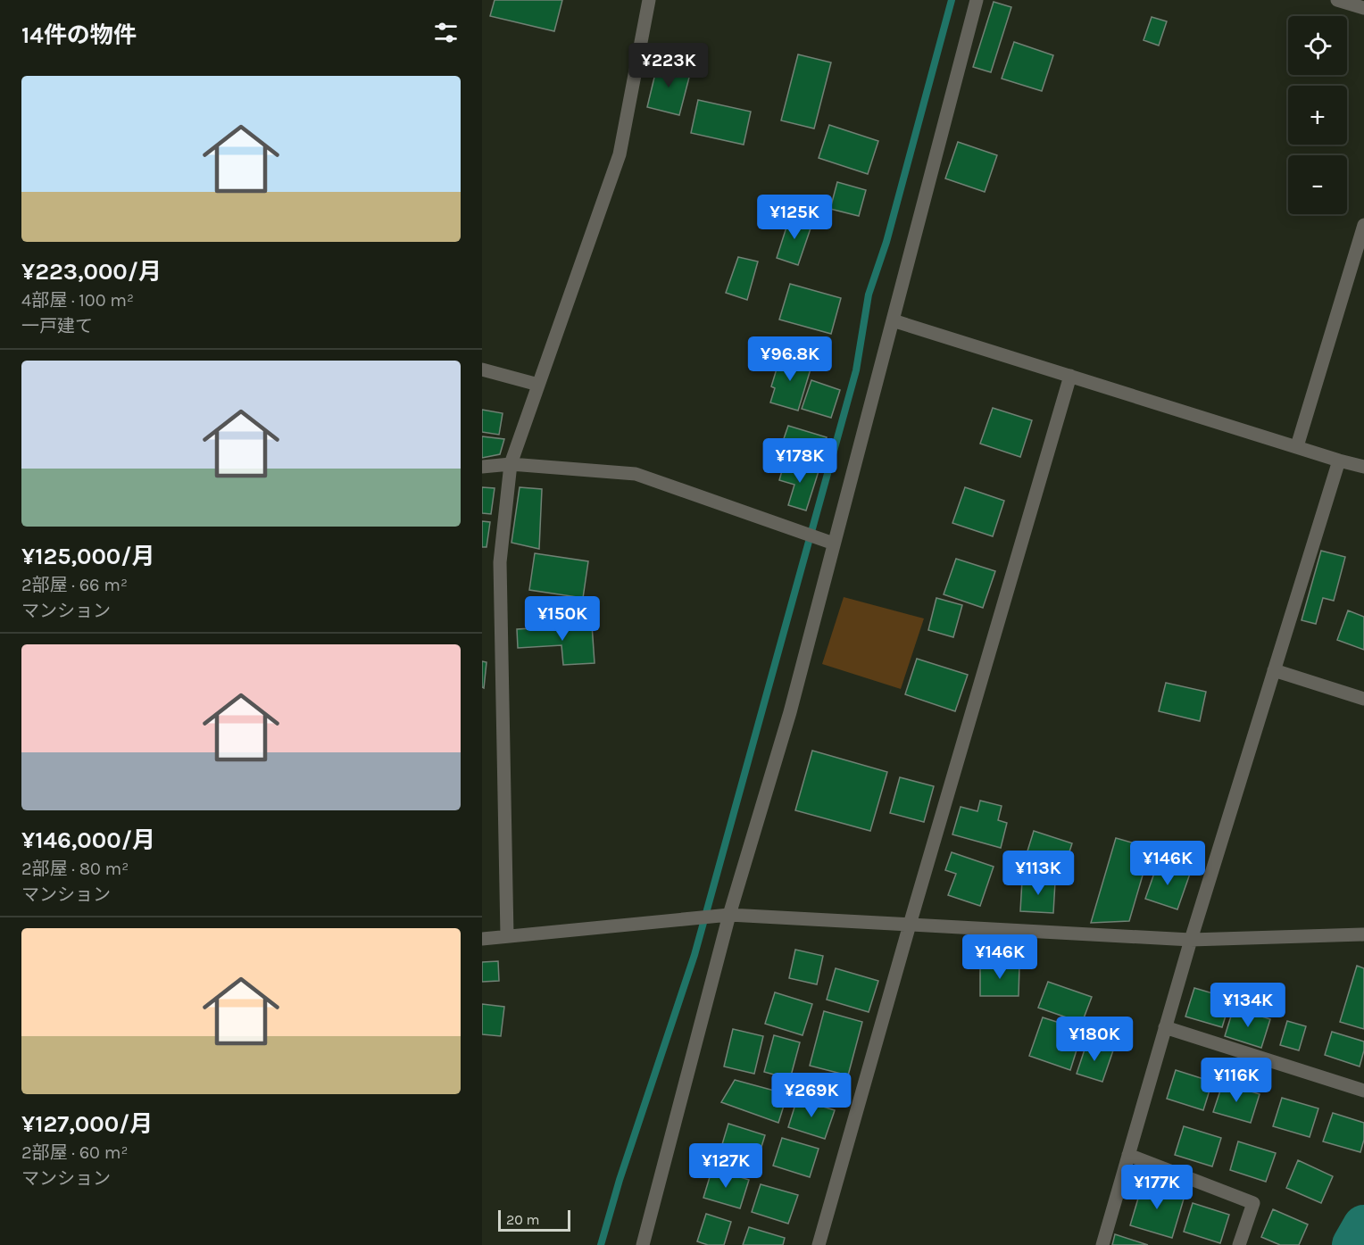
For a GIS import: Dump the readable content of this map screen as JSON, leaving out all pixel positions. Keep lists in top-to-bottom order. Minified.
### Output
{"scale_bar":"20 m","page":{"heading":"14件の物件","map_buttons":["+","−"],"price":["¥223K","¥125K","¥96.8K","¥178K","¥150K","¥146K","¥113K","¥146K","¥134K","¥180K","¥116K","¥269K","¥127K","¥177K"],"list":[{"name":"¥223,000/月","note":"4部屋 · 100 m² · 一戸建て"},{"name":"¥125,000/月","note":"2部屋 · 66 m² · マンション"},{"name":"¥146,000/月","note":"2部屋 · 80 m² · マンション"},{"name":"¥127,000/月","note":"2部屋 · 60 m² · マンション"}],"scale":"20 m"}}
